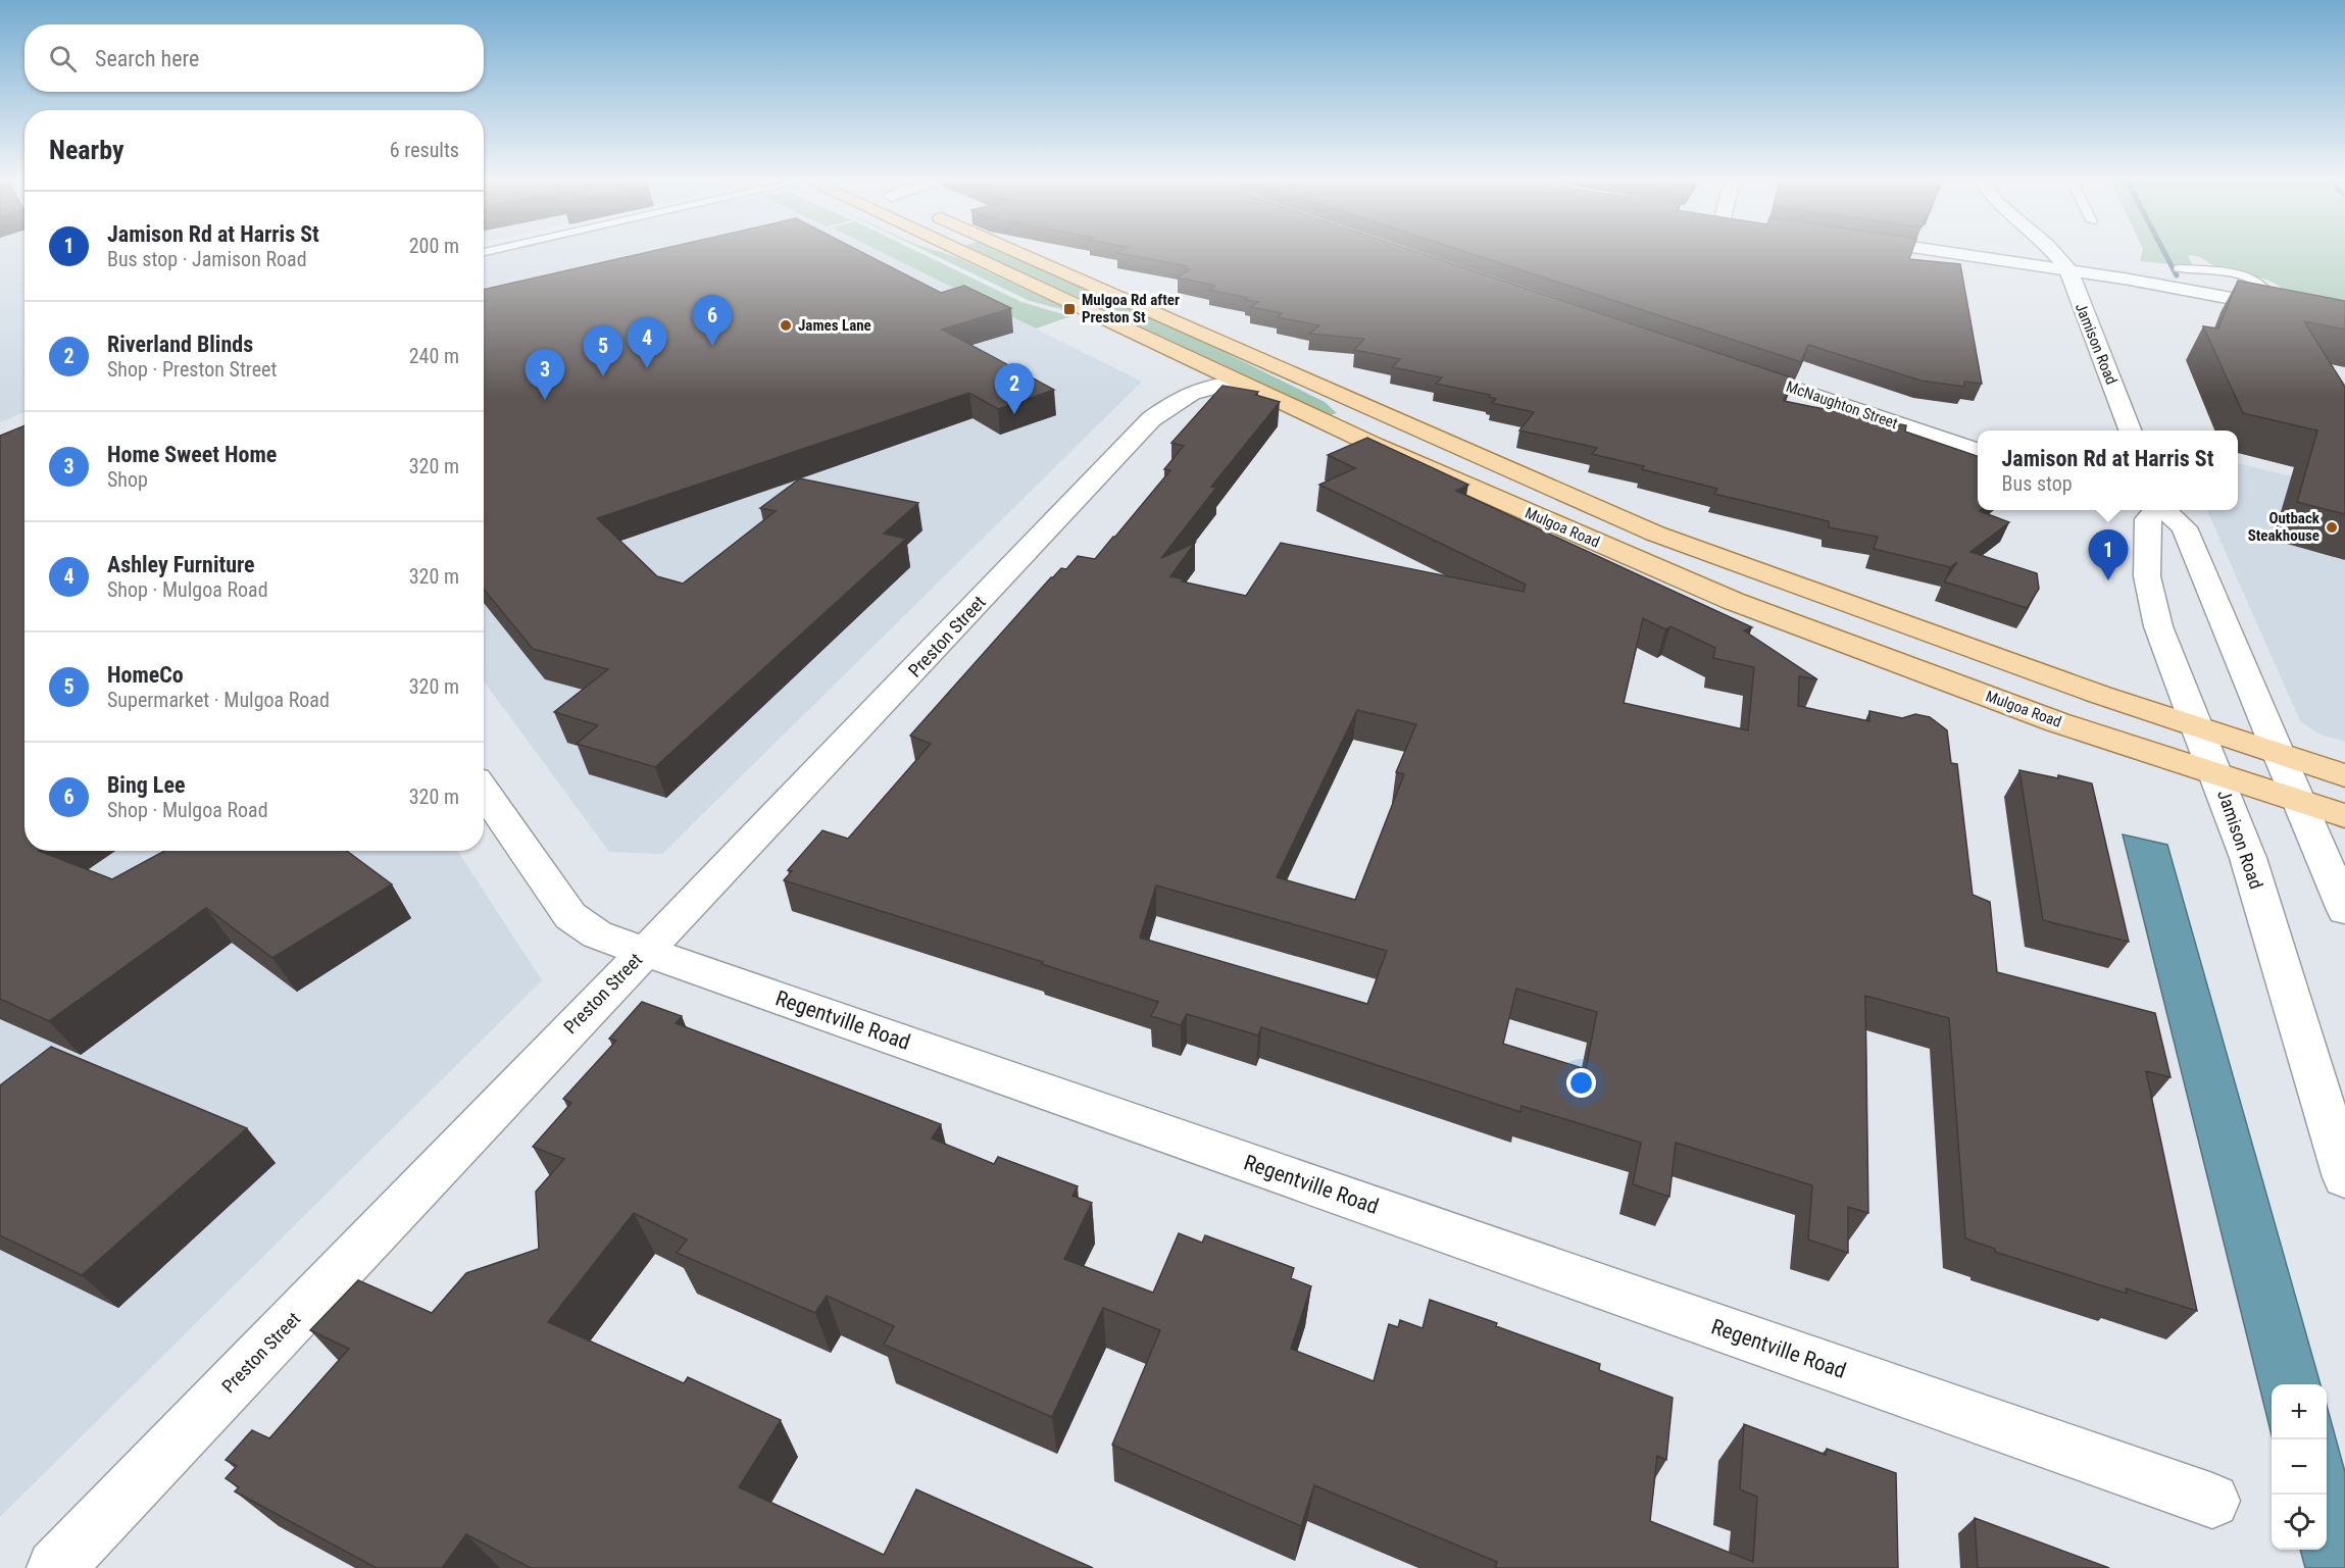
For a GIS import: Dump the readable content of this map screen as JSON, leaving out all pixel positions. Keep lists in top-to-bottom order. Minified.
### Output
{"streets":{"main road":["Mulgoa Road"],"street":["Jamison Road","McNaughton Street","Preston Street","Regentville Road"]},"crossings":[["Jamison Road","Mulgoa Road"],["Mulgoa Road","Preston Street"],["Preston Street","Regentville Road"]],"places":{"transit":["Mulgoa Rd after Preston St"],"other":["James Lane","Outback Steakhouse"]},"page":{"search":"Search here","heading":["Nearby","6 results"],"list":[{"mark":"1","name":"Jamison Rd at Harris St","note":"Bus stop · Jamison Road","value":"200 m"},{"mark":"2","name":"Riverland Blinds","note":"Shop · Preston Street","value":"240 m"},{"mark":"3","name":"Home Sweet Home","note":"Shop","value":"320 m"},{"mark":"4","name":"Ashley Furniture","note":"Shop · Mulgoa Road","value":"320 m"},{"mark":"5","name":"HomeCo","note":"Supermarket · Mulgoa Road","value":"320 m"},{"mark":"6","name":"Bing Lee","note":"Shop · Mulgoa Road","value":"320 m"}],"pins":["6","4","5","3","2","1"],"popup":["Jamison Rd at Harris St","Bus stop"],"map_buttons":["+","−"]}}
